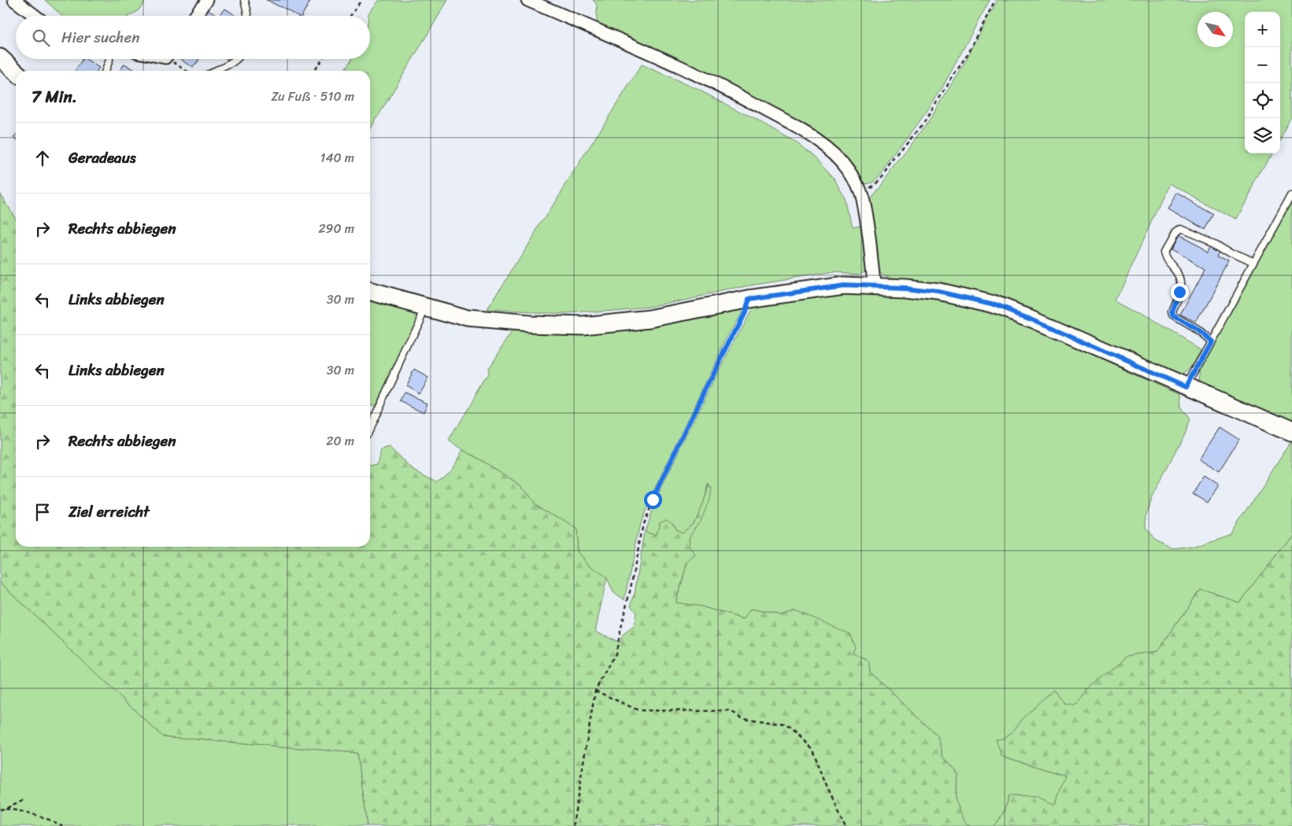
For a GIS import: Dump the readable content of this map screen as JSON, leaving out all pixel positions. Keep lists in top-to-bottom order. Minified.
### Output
{"north":"bottom right","page":{"map_buttons":["+","−"],"search":"Hier suchen","heading":["7 Min.","Zu Fuß · 510 m"],"list":[["Geradeaus","140 m"],["Rechts abbiegen","290 m"],["Links abbiegen","30 m"],["Links abbiegen","30 m"],["Rechts abbiegen","20 m"],"Ziel erreicht"]}}
